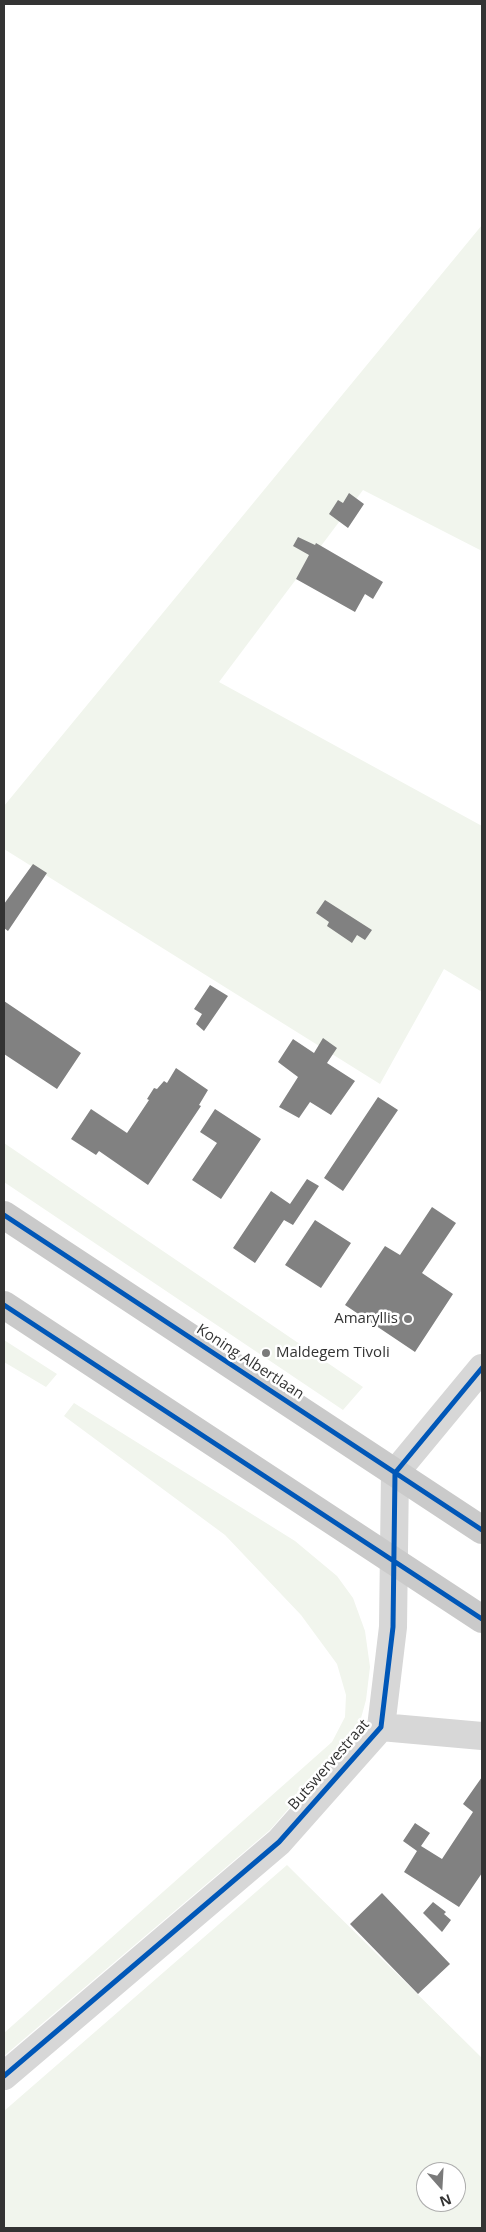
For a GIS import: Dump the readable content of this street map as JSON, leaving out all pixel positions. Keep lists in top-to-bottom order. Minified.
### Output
{"streets":{"main road":["Koning Albertlaan"],"street":["Butswervestraat"]},"crossings":[["Koning Albertlaan","Butswervestraat"]],"places":["Amaryllis","Maldegem Tivoli"],"north":"bottom"}
